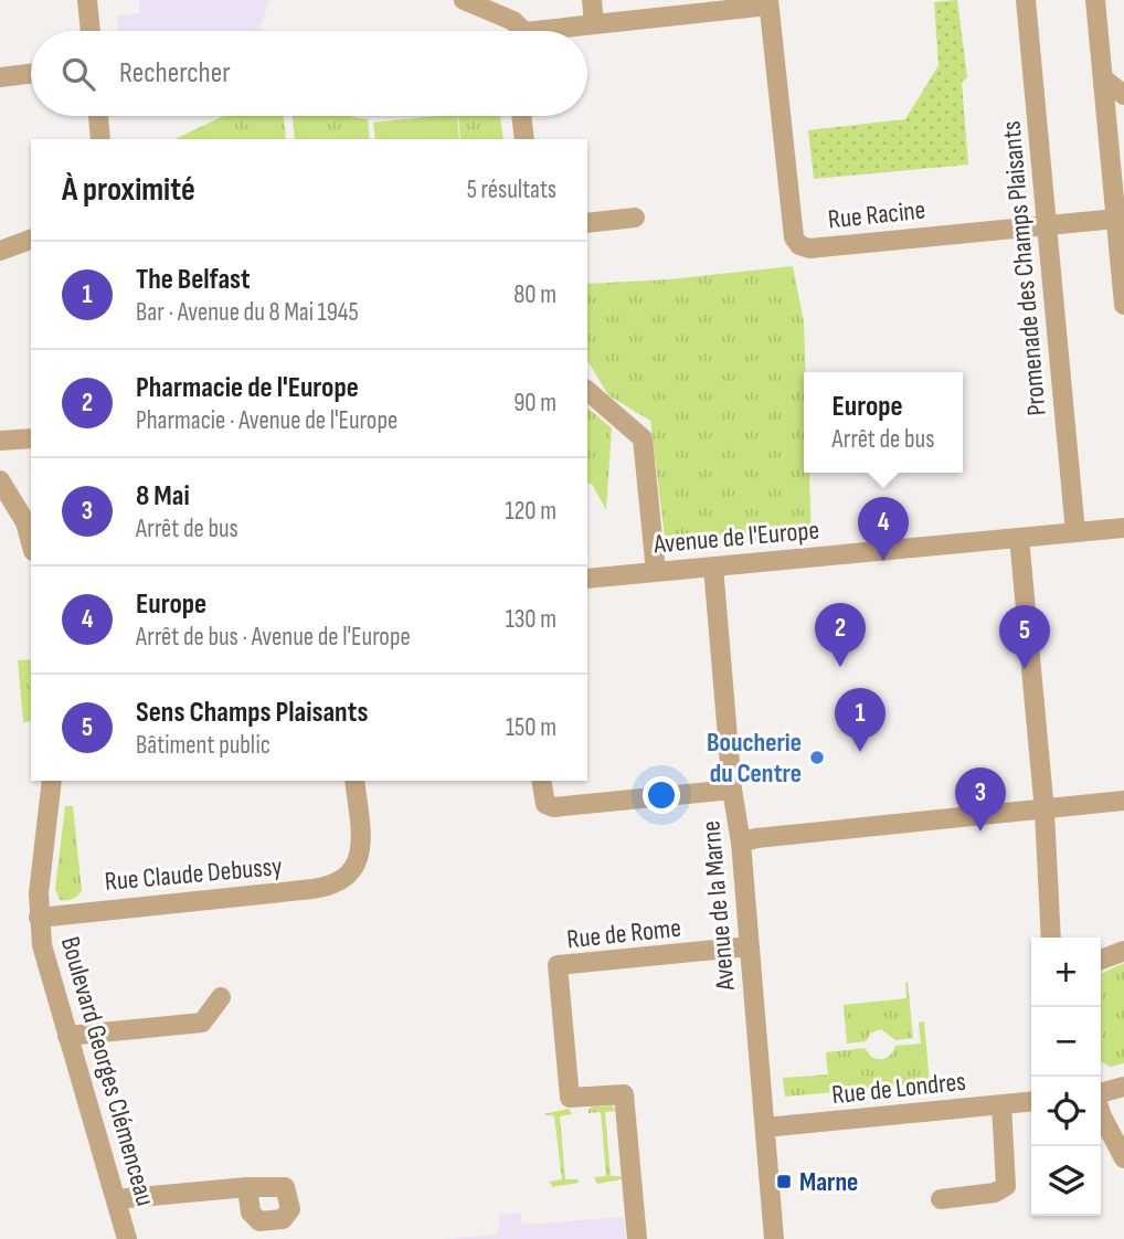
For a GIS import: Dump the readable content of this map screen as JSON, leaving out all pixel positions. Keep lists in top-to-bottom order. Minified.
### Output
{"streets":{"street":["Rue Racine","Promenade des Champs Plaisants","Avenue de l'Europe","Rue Claude Debussy","Avenue de la Marne","Rue de Rome","Boulevard Georges Clémenceau","Rue de Londres"]},"crossings":[["Rue Racine","Promenade des Champs Plaisants"],["Promenade des Champs Plaisants","Avenue de l'Europe"],["Avenue de l'Europe","Avenue de la Marne"],["Rue Claude Debussy","Boulevard Georges Clémenceau"],["Avenue de la Marne","Rue de Rome"],["Avenue de la Marne","Rue de Londres"]],"places":{"other":["Boucherie du Centre"],"transit":["Marne"]},"page":{"search":"Rechercher","heading":["À proximité","5 résultats"],"list":[{"mark":"1","name":"The Belfast","note":"Bar · Avenue du 8 Mai 1945","value":"80 m"},{"mark":"2","name":"Pharmacie de l'Europe","note":"Pharmacie · Avenue de l'Europe","value":"90 m"},{"mark":"3","name":"8 Mai","note":"Arrêt de bus","value":"120 m"},{"mark":"4","name":"Europe","note":"Arrêt de bus · Avenue de l'Europe","value":"130 m"},{"mark":"5","name":"Sens Champs Plaisants","note":"Bâtiment public","value":"150 m"}],"popup":["Europe","Arrêt de bus"],"pins":["4","2","5","1","3"],"map_buttons":["+","−"]}}
